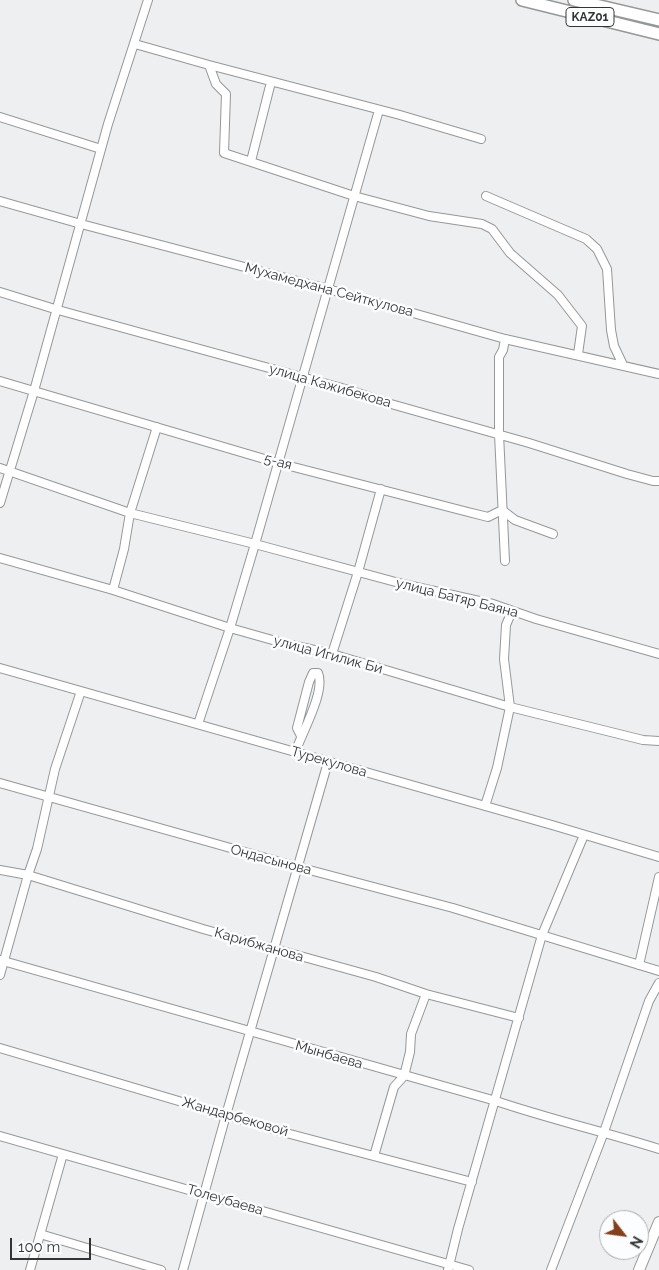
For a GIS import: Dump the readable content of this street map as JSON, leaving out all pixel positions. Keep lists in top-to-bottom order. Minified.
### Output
{"streets":{"highway":["KАZ01"],"street":["Мухамедхана Сейткулова","улица Кажибекова","5-ая","улица Батяр Баяна","улица Игилик Би","Турекулова","Ондасынова","Карибжанова","Мынбаева","Жандарбековой","Толеубаева"]},"scale_bar":"100 m","north":"bottom right"}
